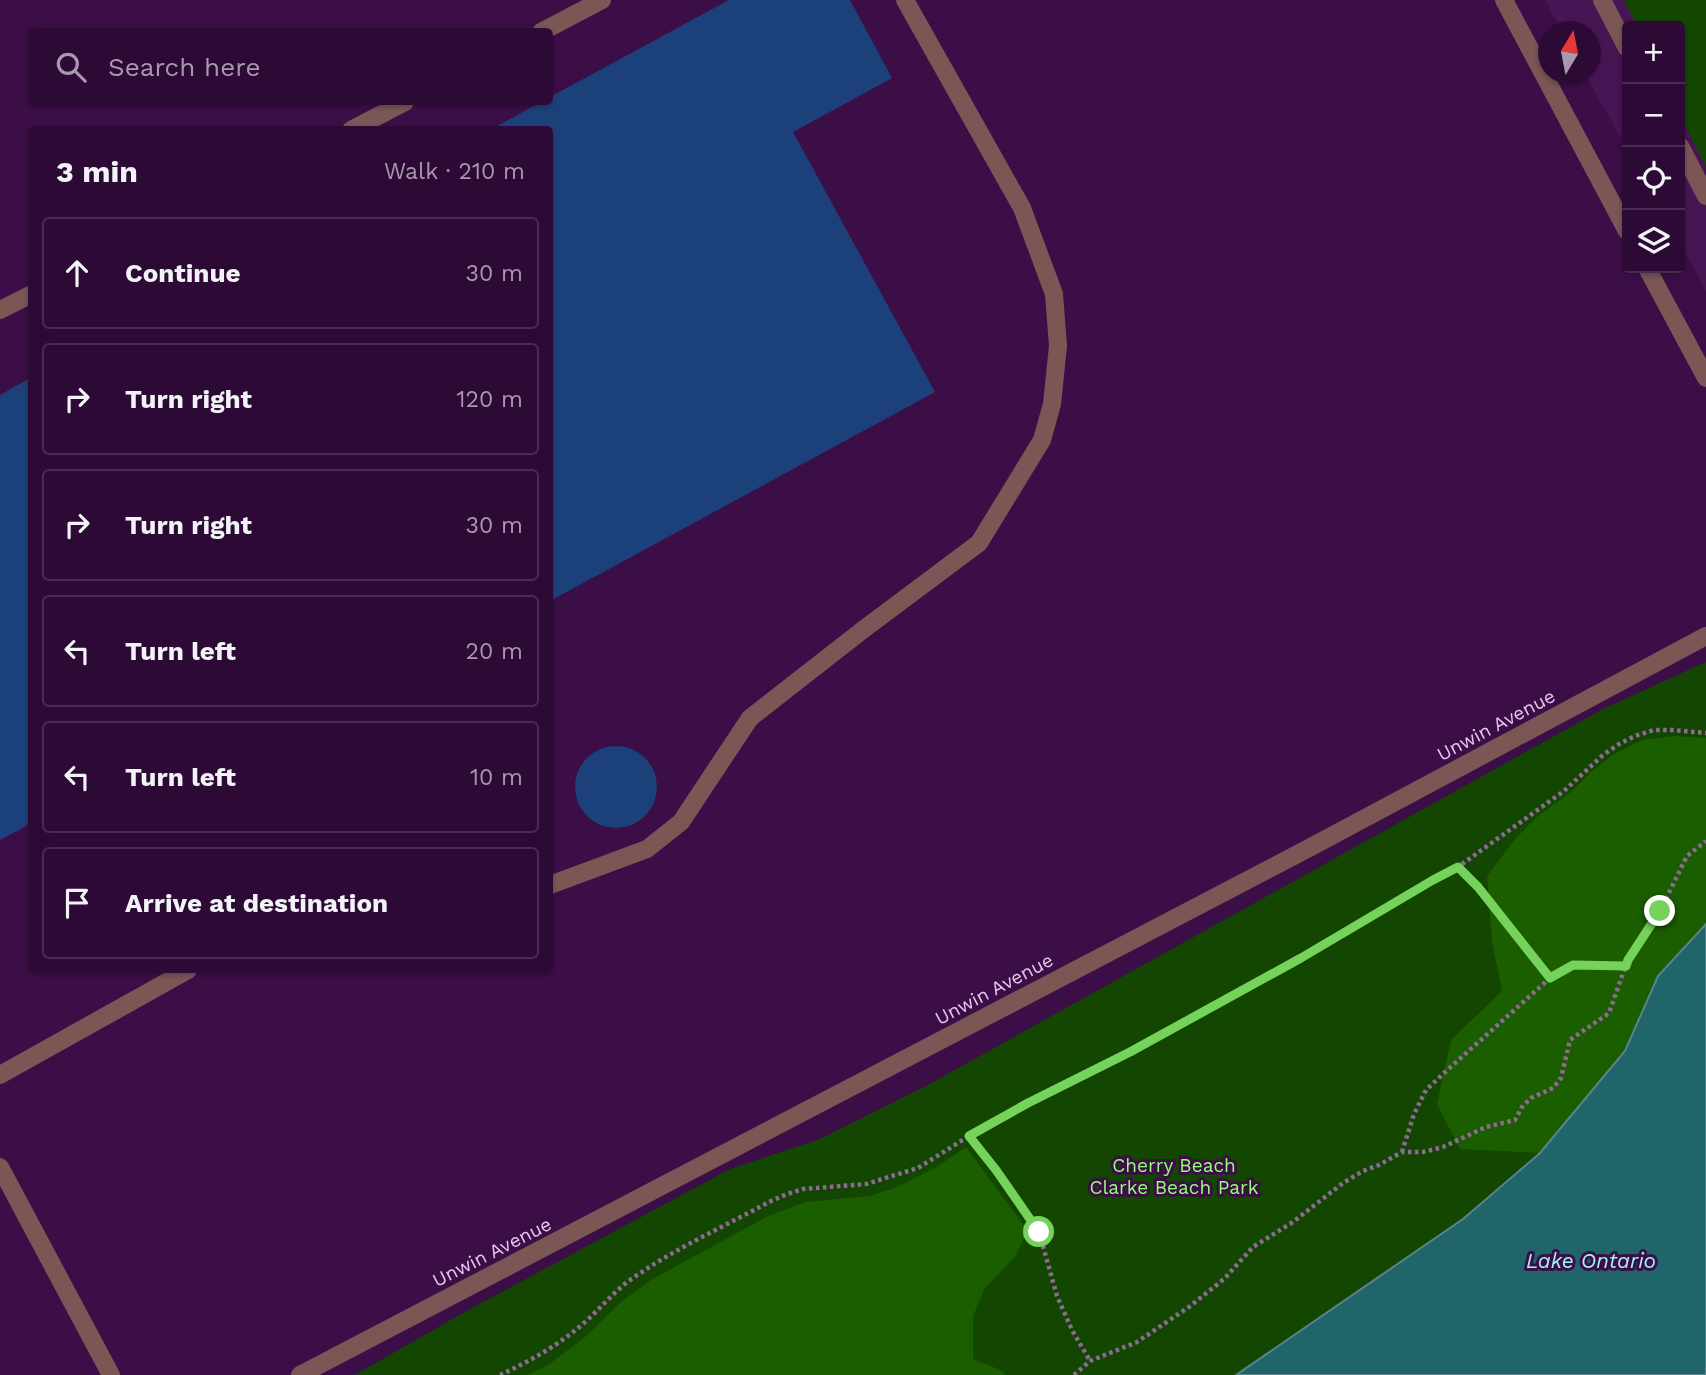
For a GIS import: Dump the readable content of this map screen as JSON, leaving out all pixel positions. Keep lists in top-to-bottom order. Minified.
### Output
{"streets":{"street":["Unwin Avenue"]},"water":["Lake Ontario"],"parks":["Cherry Beach Clarke Beach Park"],"north":"top","page":{"map_buttons":["+","−"],"search":"Search here","heading":["3 min","Walk · 210 m"],"list":[["Continue","30 m"],["Turn right","120 m"],["Turn right","30 m"],["Turn left","20 m"],["Turn left","10 m"],"Arrive at destination"]}}
